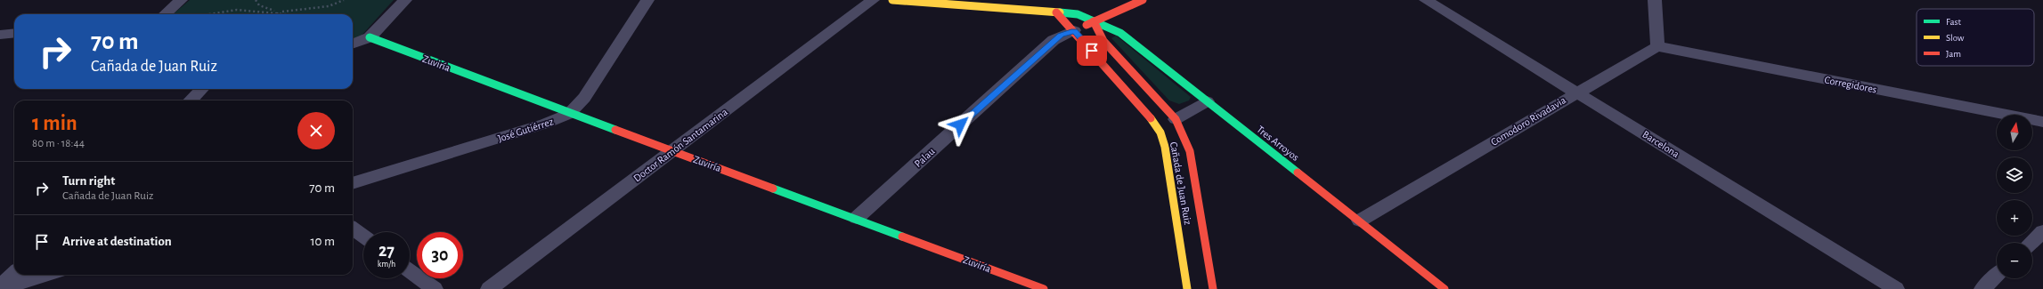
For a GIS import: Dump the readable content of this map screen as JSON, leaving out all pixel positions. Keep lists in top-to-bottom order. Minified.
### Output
{"streets":{"street":["Zuviría","Corregidores","Comodoro Rivadavia","José Gutiérrez","Tres Arroyos","Barcelona","Doctor Ramón Santamarina","Palau","Cañada de Juan Ruiz"]},"crossings":[["Zuviría","José Gutiérrez"],["Zuviría","Doctor Ramón Santamarina"],["Zuviría","Palau"],["Corregidores","Comodoro Rivadavia"],["Comodoro Rivadavia","Tres Arroyos"],["Comodoro Rivadavia","Barcelona"],["Tres Arroyos","Palau"],["Tres Arroyos","Cañada de Juan Ruiz"],["Palau","Cañada de Juan Ruiz"]],"legend":["Fast","Slow","Jam"],"north":"top","page":{"turn":["70 m","Cañada de Juan Ruiz"],"heading":["1 min","80 m · 18:44"],"map_buttons":["+","−"],"list":[{"name":"Turn right","note":"Cañada de Juan Ruiz","value":"70 m"},{"name":"Arrive at destination","value":"10 m"}],"speed":"27 km/h","limit":"30"}}
